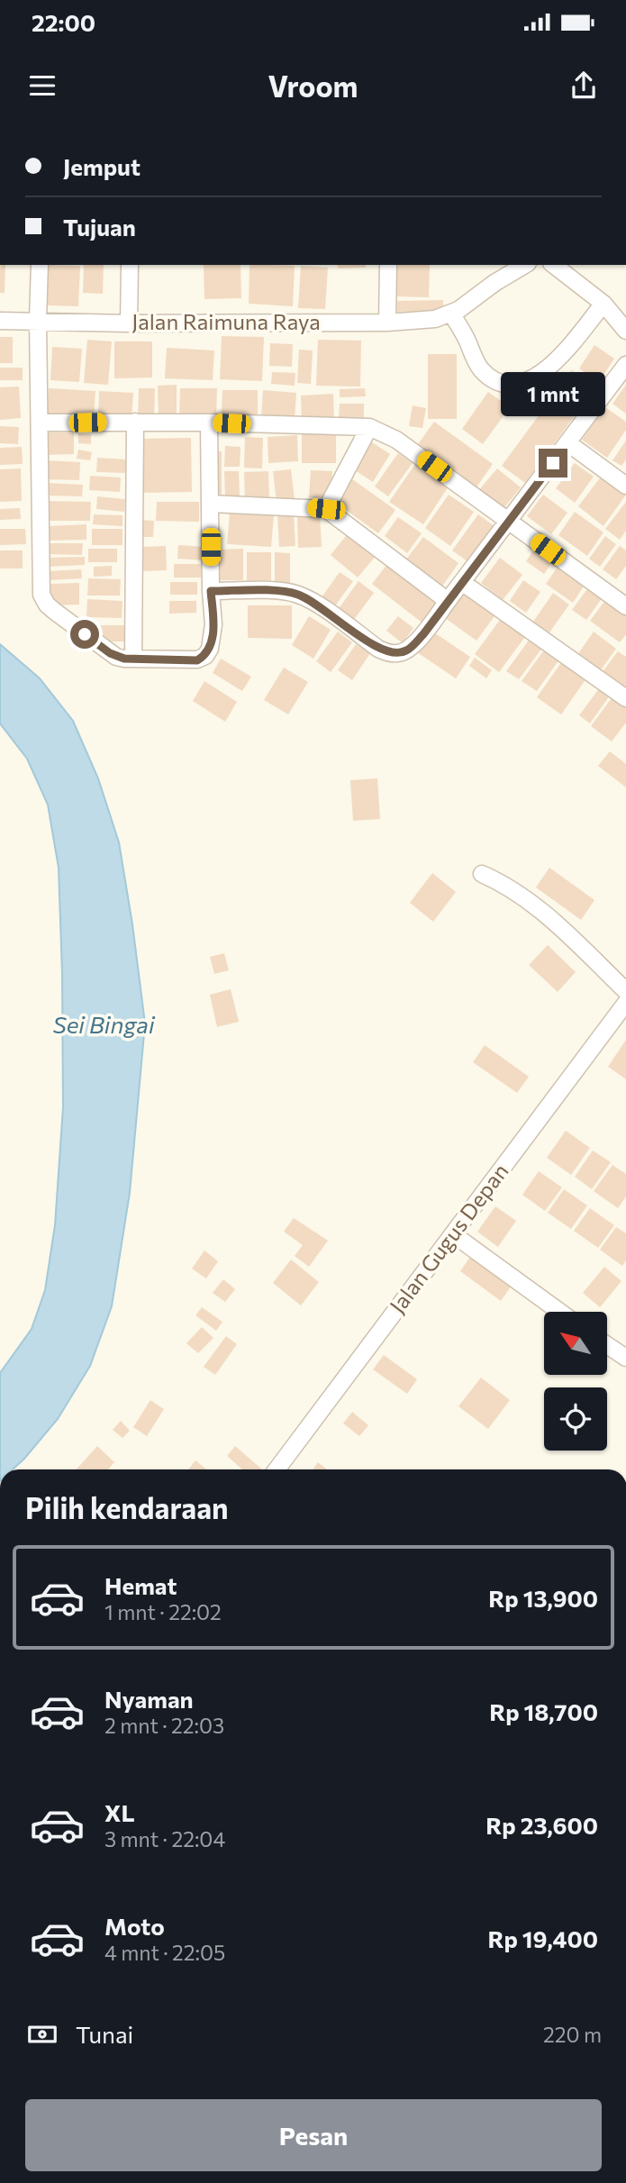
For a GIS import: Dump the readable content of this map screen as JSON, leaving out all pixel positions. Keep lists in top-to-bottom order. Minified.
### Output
{"streets":{"street":["Jalan Raimuna Raya","Jalan Gugus Depan"]},"water":["Sei Bingai"],"north":"top left","page":{"status":"22:00","header":"Vroom","banner":["Jemput","Tujuan"],"bubble":"1 mnt","heading":"Pilih kendaraan","list":[{"name":"Hemat","note":"1 mnt · 22:02","value":"Rp 13,900"},{"name":"Nyaman","note":"2 mnt · 22:03","value":"Rp 18,700"},{"name":"XL","note":"3 mnt · 22:04","value":"Rp 23,600"},{"name":"Moto","note":"4 mnt · 22:05","value":"Rp 19,400"}],"pay":["Tunai","220 m"],"buttons":"Pesan"}}
